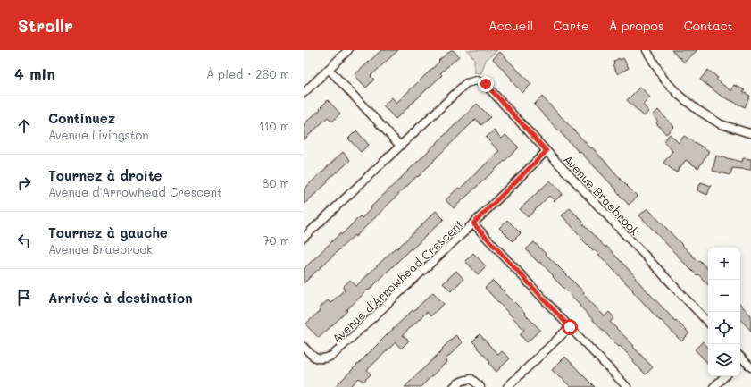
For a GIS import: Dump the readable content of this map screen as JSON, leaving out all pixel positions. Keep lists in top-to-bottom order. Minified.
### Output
{"streets":{"street":["Avenue Braebrook","Avenue d'Arrowhead Crescent"]},"crossings":[["Avenue Braebrook","Avenue d'Arrowhead Crescent"]],"page":{"header":"Strollr","nav":["Accueil","Carte","À propos","Contact"],"heading":["4 min","À pied · 260 m"],"list":[["Continuez","Avenue Livingston","110 m"],["Tournez à droite","Avenue d'Arrowhead Crescent","80 m"],["Tournez à gauche","Avenue Braebrook","70 m"],"Arrivée à destination"],"map_buttons":["+","−"]}}
